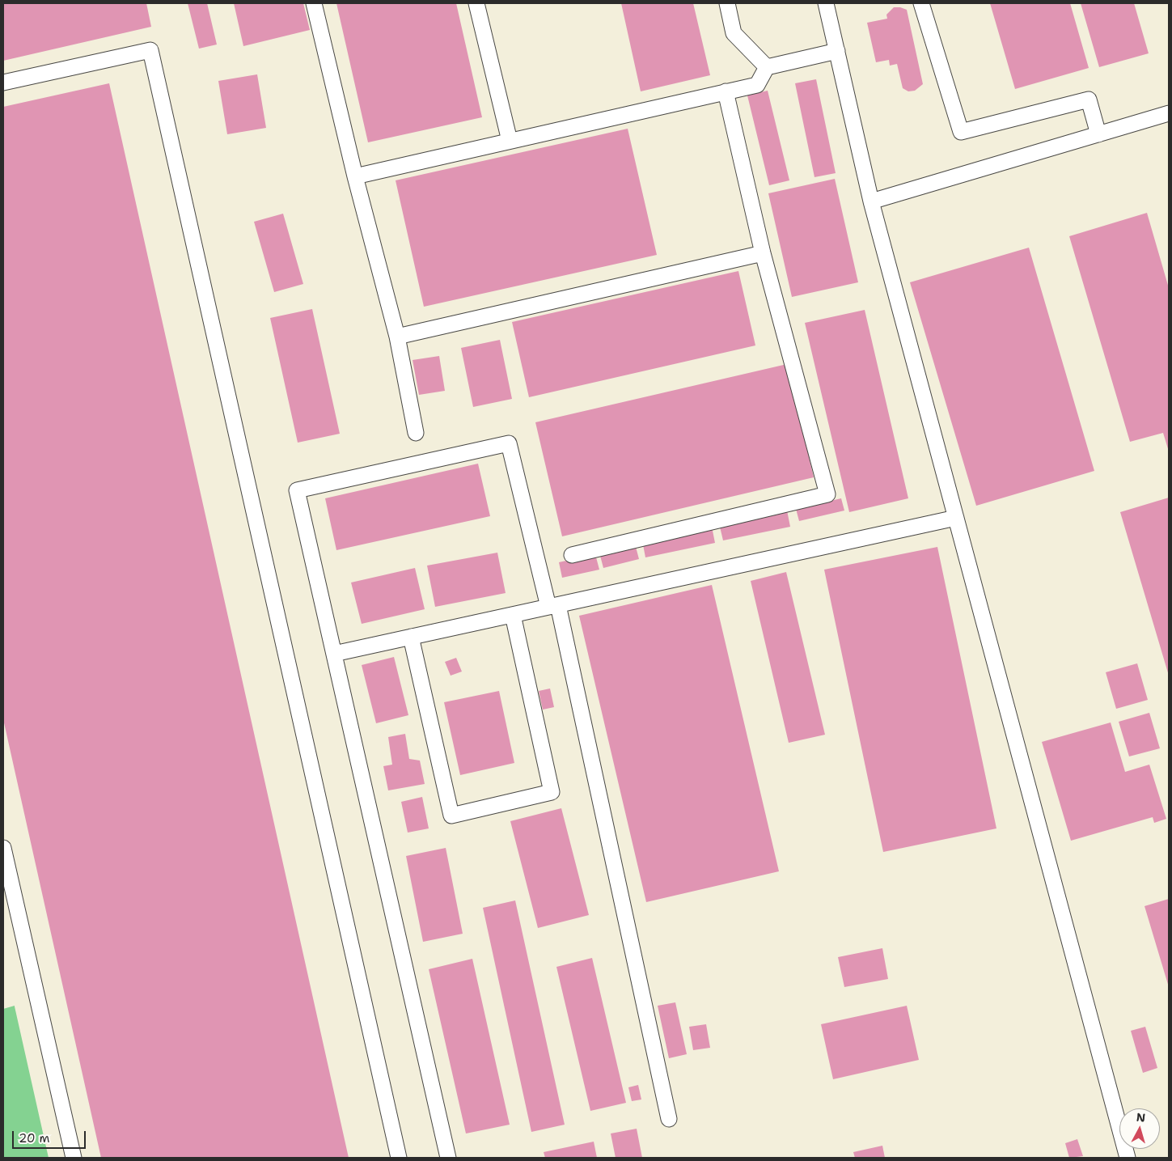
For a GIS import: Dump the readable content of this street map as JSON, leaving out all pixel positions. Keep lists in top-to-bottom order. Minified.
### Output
{"scale_bar":"20 m","north":"top"}
